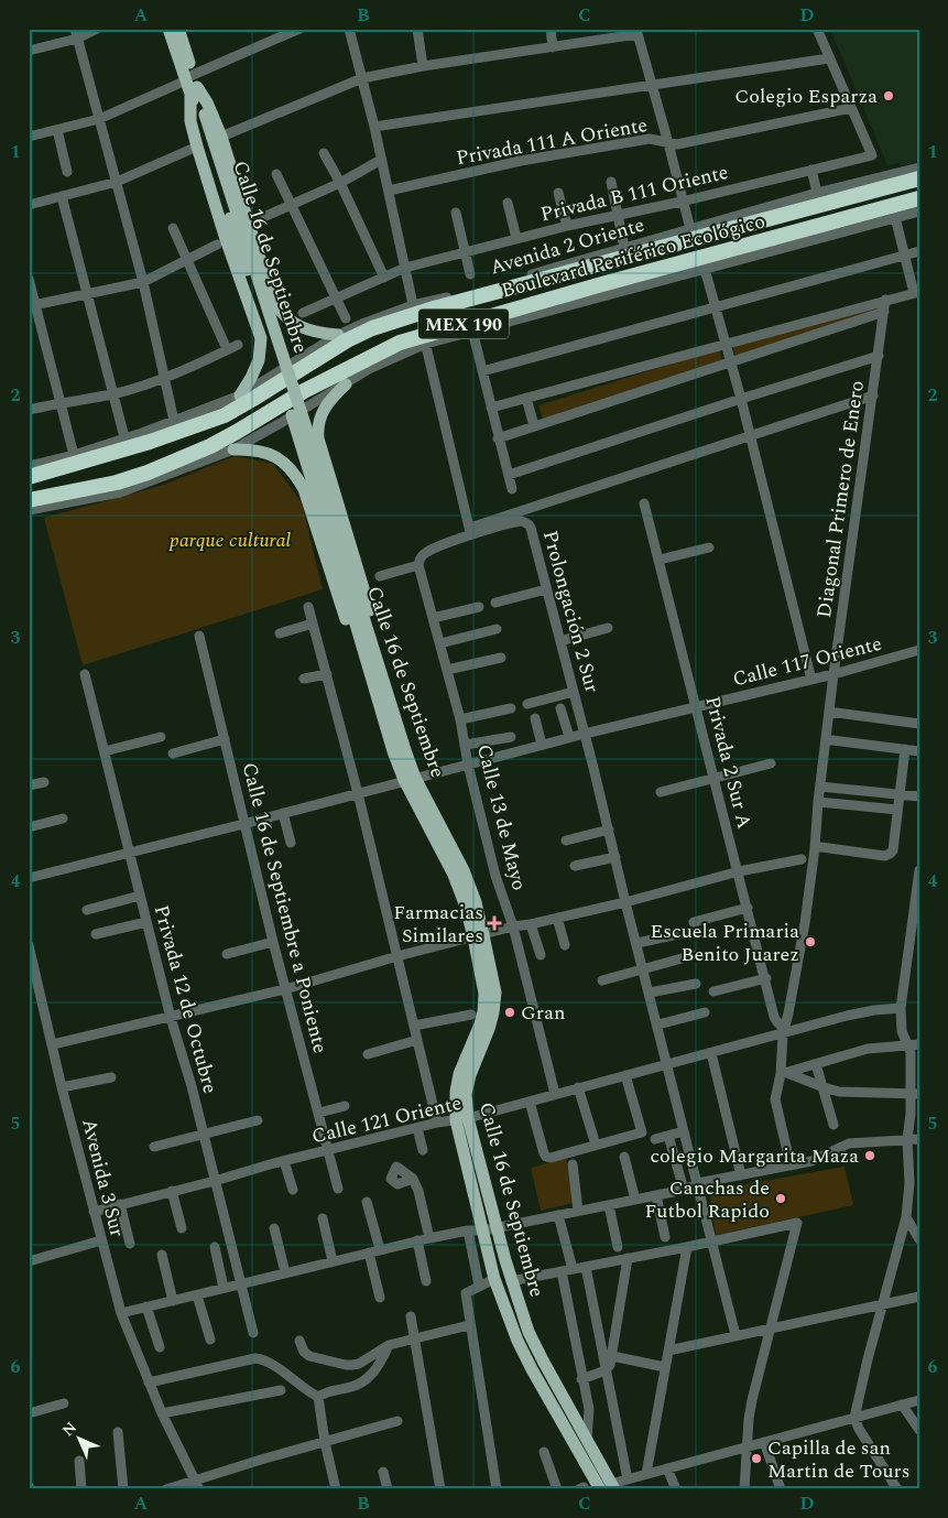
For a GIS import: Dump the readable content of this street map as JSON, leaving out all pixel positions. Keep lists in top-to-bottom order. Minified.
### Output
{"streets":{"highway":["Boulevard Periférico Ecológico","MEX 190"],"main road":["Calle 16 de Septiembre"],"street":["Privada 111 A Oriente","Privada B 111 Oriente","Avenida 2 Oriente","Diagonal Primero de Enero","Prolongación 2 Sur","Calle 117 Oriente","Privada 2 Sur A","Calle 13 de Mayo","Calle 16 de Septiembre a Poniente","Privada 12 de Octubre","Calle 121 Oriente","Avenida 3 Sur"]},"crossings":[["Privada 111 A Oriente","Privada B 111 Oriente"],["Avenida 2 Oriente","Boulevard Periférico Ecológico"],["Calle 16 de Septiembre","Calle 117 Oriente"],["Calle 16 de Septiembre","Calle 121 Oriente"],["Diagonal Primero de Enero","Calle 117 Oriente"],["Diagonal Primero de Enero","Privada 2 Sur A"],["Diagonal Primero de Enero","Calle 121 Oriente"],["Prolongación 2 Sur","Calle 117 Oriente"],["Prolongación 2 Sur","Calle 121 Oriente"],["Calle 117 Oriente","Privada 2 Sur A"],["Calle 117 Oriente","Calle 13 de Mayo"],["Calle 117 Oriente","Calle 16 de Septiembre a Poniente"],["Calle 117 Oriente","Privada 12 de Octubre"],["Privada 2 Sur A","Calle 121 Oriente"],["Calle 13 de Mayo","Calle 121 Oriente"],["Calle 16 de Septiembre a Poniente","Calle 121 Oriente"],["Privada 12 de Octubre","Calle 121 Oriente"],["Calle 121 Oriente","Avenida 3 Sur"]],"parks":["parque cultural"],"places":{"other":["Colegio Esparza","Escuela Primaria Benito Juarez","Gran","colegio Margarita Maza","Canchas de Futbol Rapido","Capilla de san Martin de Tours"],"health":["Farmacias Similares"]},"north":"top left","grid":{"columns":["A","B","C","D"],"rows":["1","2","3","4","5","6"]}}
